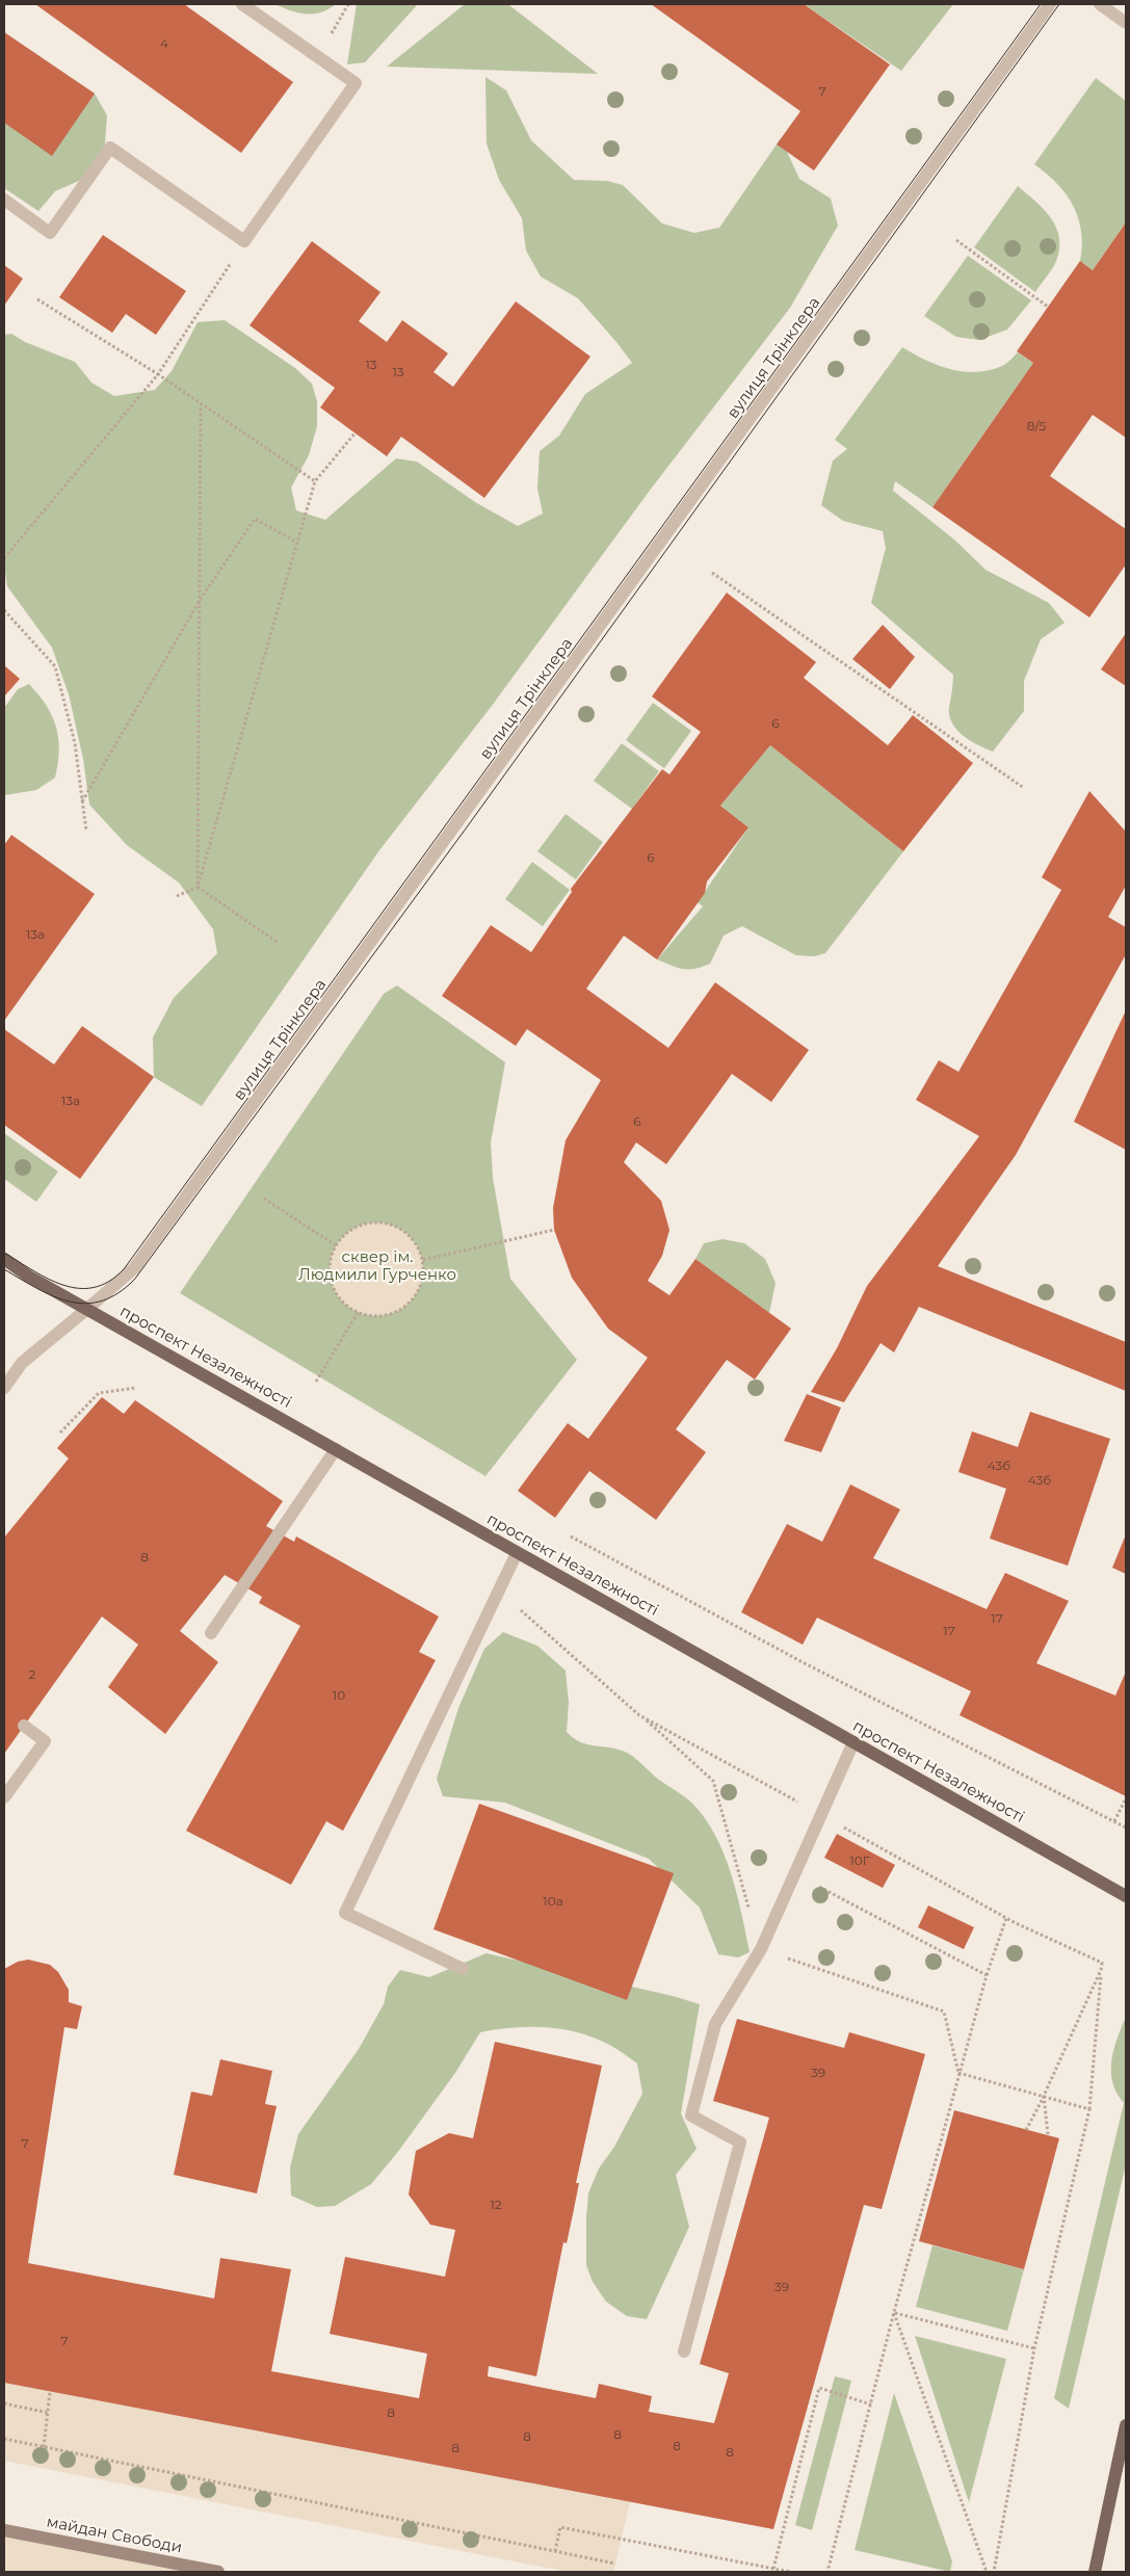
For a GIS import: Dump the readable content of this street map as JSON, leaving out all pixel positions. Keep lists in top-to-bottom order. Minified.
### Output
{"streets":{"main road":["проспект Незалежності","майдан Свободи"],"street":["вулиця Трінклера"]},"crossings":[["вулиця Трінклера","проспект Незалежності"]],"parks":["сквер ім. Людмили Гурченко"],"house_numbers":["4","7","13","13","8/5","6","6","13а","13а","6","43б","43б","8","17","17","2","10","10Г","10а","39","7","12","39","7","8","8","8","8","8","8"]}
